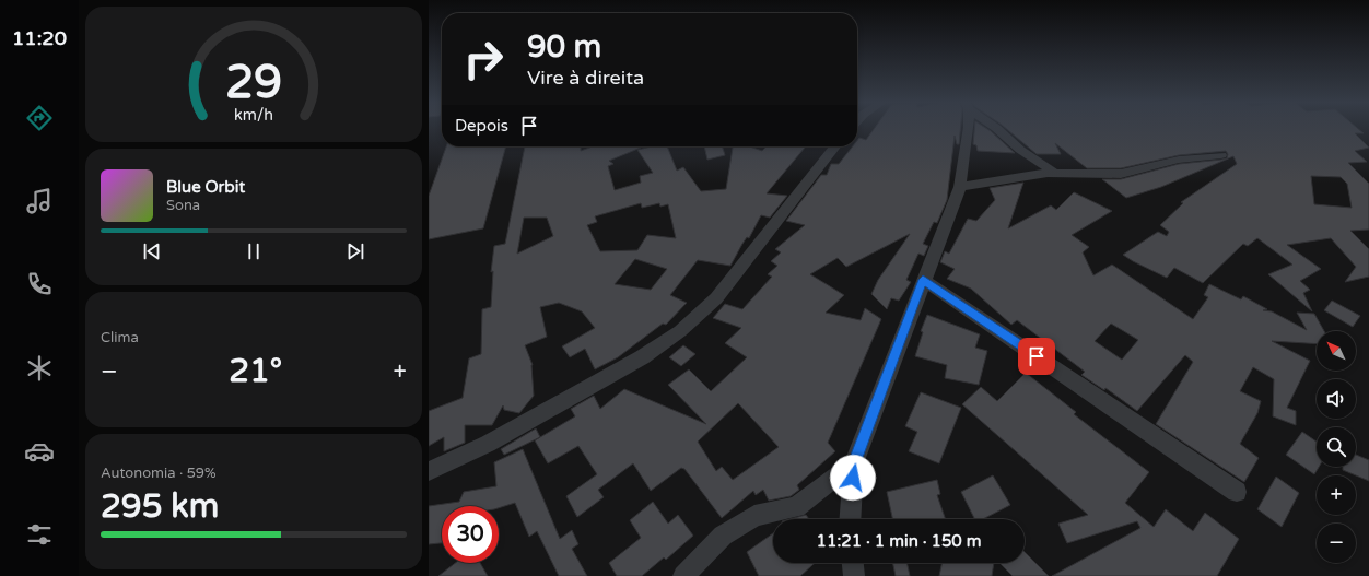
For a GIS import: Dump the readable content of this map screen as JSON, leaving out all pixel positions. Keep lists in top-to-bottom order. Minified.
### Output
{"north":"top left","page":{"tabs":"11:20","turn":["90 m","Vire à direita"],"then":"Depois","song":["Blue Orbit","Sona"],"tile":["Clima",["Autonomia · 59%","295 km"]],"map_buttons":["+","−"],"heat":["−","21°","+"],"limit":"30","trip":"11:21 · 1 min · 150 m","gauge":["29","km/h"]}}
